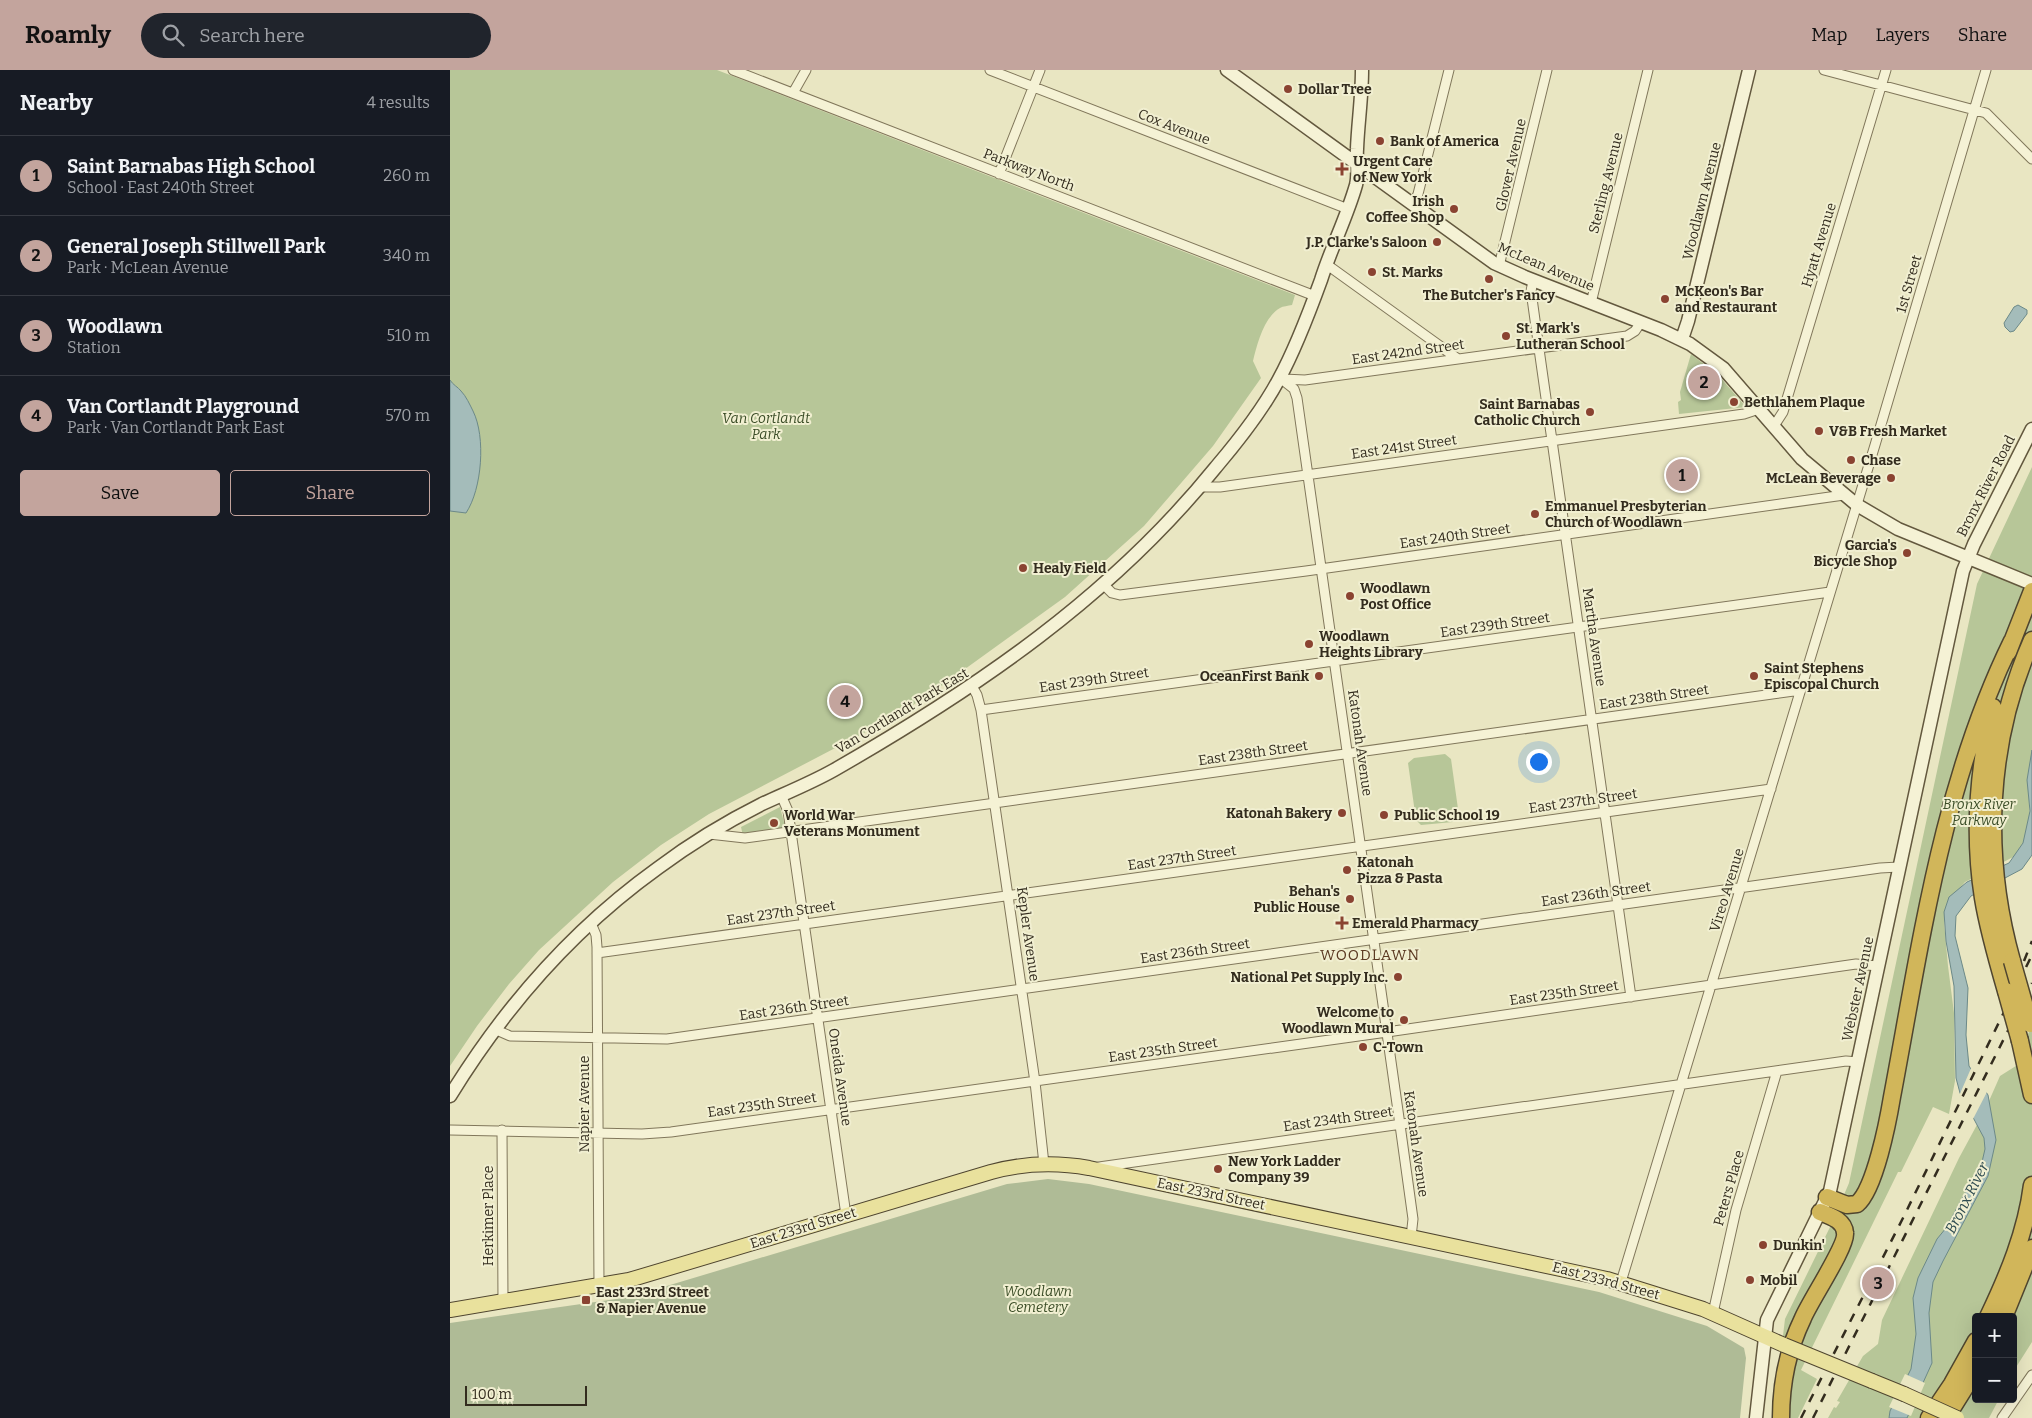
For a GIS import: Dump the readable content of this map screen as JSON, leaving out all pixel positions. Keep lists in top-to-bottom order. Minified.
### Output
{"streets":{"main road":["East 233rd Street"],"street":["Cox Avenue","Glover Avenue","Parkway North","Sterling Avenue","Woodlawn Avenue","Hyatt Avenue","McLean Avenue","1st Street","East 242nd Street","East 241st Street","Bronx River Road","East 240th Street","East 239th Street","Martha Avenue","East 238th Street","Van Cortlandt Park East","Katonah Avenue","East 237th Street","Vireo Avenue","East 236th Street","Kepler Avenue","Webster Avenue","East 235th Street","Oneida Avenue","Napier Avenue","East 234th Street","Peters Place","Herkimer Place"]},"crossings":[["Cox Avenue","Van Cortlandt Park East"],["Glover Avenue","McLean Avenue"],["Parkway North","Van Cortlandt Park East"],["Sterling Avenue","McLean Avenue"],["Woodlawn Avenue","McLean Avenue"],["Hyatt Avenue","McLean Avenue"],["McLean Avenue","1st Street"],["McLean Avenue","East 242nd Street"],["McLean Avenue","East 241st Street"],["McLean Avenue","Bronx River Road"],["McLean Avenue","East 240th Street"],["McLean Avenue","Martha Avenue"],["McLean Avenue","Van Cortlandt Park East"],["McLean Avenue","Vireo Avenue"],["McLean Avenue","Webster Avenue"],["1st Street","Vireo Avenue"],["East 242nd Street","Martha Avenue"],["East 242nd Street","Van Cortlandt Park East"],["East 242nd Street","Katonah Avenue"],["East 241st Street","Martha Avenue"],["East 241st Street","Van Cortlandt Park East"],["East 241st Street","Katonah Avenue"],["Bronx River Road","Webster Avenue"],["East 240th Street","Martha Avenue"],["East 240th Street","Van Cortlandt Park East"],["East 240th Street","Katonah Avenue"],["East 239th Street","Martha Avenue"],["East 239th Street","Katonah Avenue"],["East 239th Street","Vireo Avenue"],["East 239th Street","Kepler Avenue"],["Martha Avenue","East 238th Street"],["Martha Avenue","East 237th Street"],["Martha Avenue","East 236th Street"],["Martha Avenue","East 235th Street"],["East 238th Street","Van Cortlandt Park East"],["East 238th Street","Katonah Avenue"],["East 238th Street","Vireo Avenue"],["East 238th Street","Kepler Avenue"],["East 238th Street","Oneida Avenue"],["Van Cortlandt Park East","Katonah Avenue"],["Van Cortlandt Park East","East 236th Street"],["Van Cortlandt Park East","Oneida Avenue"],["Van Cortlandt Park East","Napier Avenue"],["Katonah Avenue","East 237th Street"],["Katonah Avenue","East 236th Street"],["Katonah Avenue","East 235th Street"],["Katonah Avenue","East 234th Street"],["Katonah Avenue","East 233rd Street"],["East 237th Street","Vireo Avenue"],["East 237th Street","Kepler Avenue"],["East 237th Street","Oneida Avenue"],["East 237th Street","Napier Avenue"],["Vireo Avenue","East 236th Street"],["Vireo Avenue","East 235th Street"],["Vireo Avenue","East 234th Street"],["Vireo Avenue","East 233rd Street"],["East 236th Street","Kepler Avenue"],["East 236th Street","Webster Avenue"],["East 236th Street","Oneida Avenue"],["East 236th Street","Napier Avenue"],["Kepler Avenue","East 235th Street"],["Kepler Avenue","East 233rd Street"],["Webster Avenue","East 235th Street"],["Webster Avenue","East 234th Street"],["Webster Avenue","East 233rd Street"],["East 235th Street","Oneida Avenue"],["East 235th Street","Napier Avenue"],["East 235th Street","Herkimer Place"],["Oneida Avenue","East 233rd Street"],["Napier Avenue","East 233rd Street"],["East 234th Street","Peters Place"],["East 234th Street","East 233rd Street"],["Peters Place","East 233rd Street"],["East 233rd Street","Herkimer Place"]],"districts":["WOODLAWN"],"water":["Bronx River"],"parks":["Van Cortlandt Park","Bronx River Parkway","Woodlawn Cemetery"],"places":{"other":["Dollar Tree","Bank of America","Irish Coffee Shop","J.P. Clarke's Saloon","St. Marks","The Butcher's Fancy","McKeon's Bar and Restaurant","St. Mark's Lutheran School","Bethlahem Plaque","Saint Barnabas Catholic Church","V&B Fresh Market","Chase","McLean Beverage","Emmanuel Presbyterian Church of Woodlawn","Garcia's Bicycle Shop","Healy Field","Woodlawn Post Office","Woodlawn Heights Library","OceanFirst Bank","Saint Stephens Episcopal Church","Katonah Bakery","Public School 19","World War Veterans Monument","Katonah Pizza & Pasta","Behan's Public House","National Pet Supply Inc.","Welcome to Woodlawn Mural","C-Town","New York Ladder Company 39","Dunkin'","Mobil"],"health":["Urgent Care of New York","Emerald Pharmacy"],"transit":["East 233rd Street & Napier Avenue"]},"scale_bar":"100 m","page":{"header":"Roamly","search":"Search here","nav":["Map","Layers","Share"],"heading":["Nearby","4 results"],"list":[{"mark":"1","name":"Saint Barnabas High School","note":"School · East 240th Street","value":"260 m"},{"mark":"2","name":"General Joseph Stillwell Park","note":"Park · McLean Avenue","value":"340 m"},{"mark":"3","name":"Woodlawn","note":"Station","value":"510 m"},{"mark":"4","name":"Van Cortlandt Playground","note":"Park · Van Cortlandt Park East","value":"570 m"}],"pins":["2","1","4","3"],"buttons":["Save","Share"],"map_buttons":["+","−"],"scale":"100 m"}}
